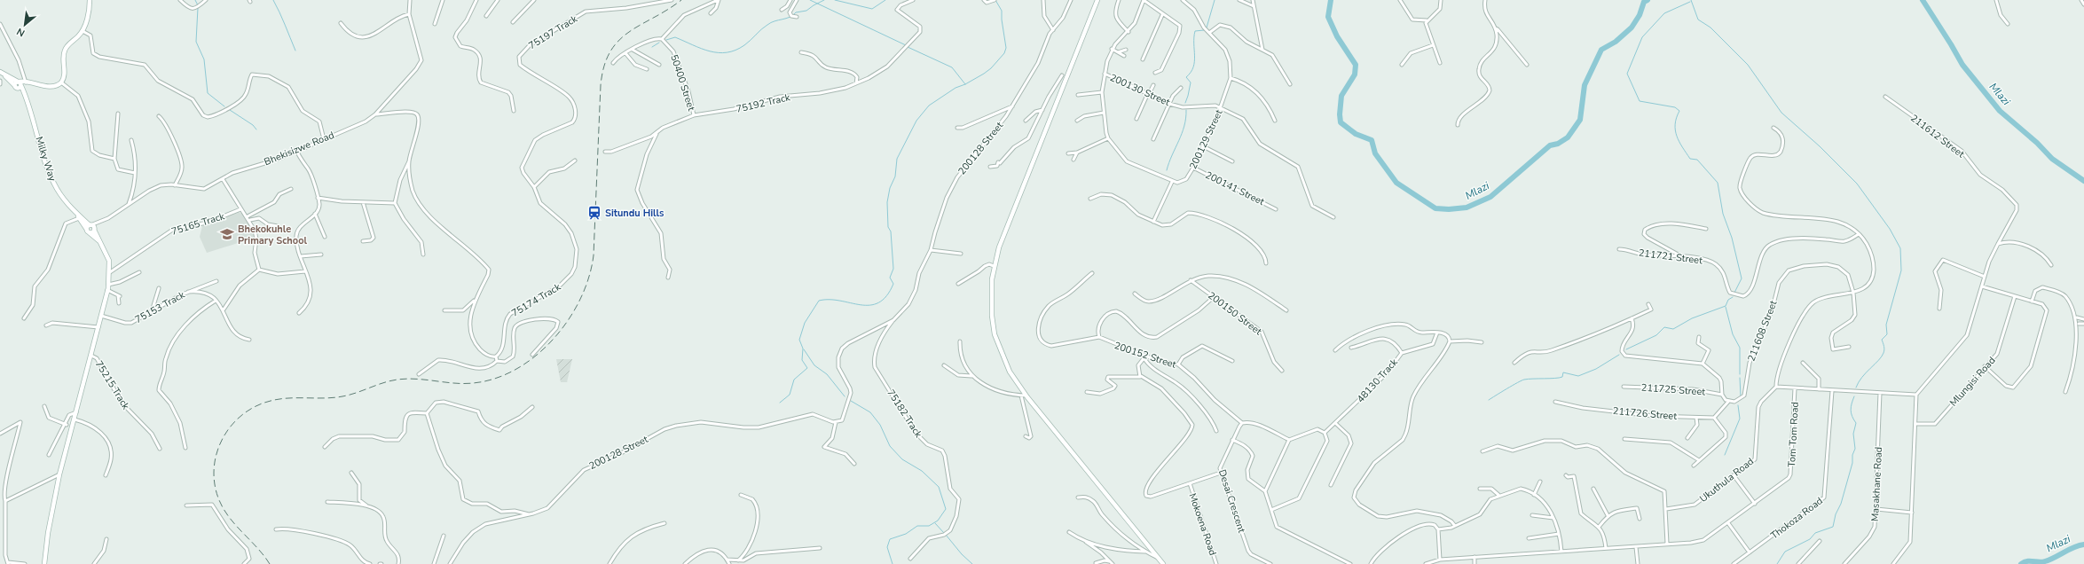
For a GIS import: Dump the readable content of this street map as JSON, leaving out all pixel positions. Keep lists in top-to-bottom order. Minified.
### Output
{"streets":{"street":["75197 Track","50400 Street","200130 Street","75192 Track","211612 Street","200129 Street","Bhekisizwe Road","200128 Street","Milky Way","200141 Street","75165 Track","211721 Street","75174 Track","75153 Track","200150 Street","211608 Street","200152 Street","48130 Track","Mlungisi Road","75215 Track","211725 Street","75182 Track","211726 Street","Tom Tom Road","Ukuthula Road","Masakhane Road","Desai Crescent","Thokoza Road","Mokoena Road"]},"crossings":[["75197 Track","75174 Track"],["50400 Street","75192 Track"],["200130 Street","200129 Street"],["200129 Street","200141 Street"],["Bhekisizwe Road","Milky Way"],["200128 Street","75182 Track"],["Milky Way","75165 Track"],["Milky Way","75153 Track"],["Milky Way","75215 Track"],["200150 Street","200152 Street"],["200152 Street","Desai Crescent"],["Tom Tom Road","Masakhane Road"],["Tom Tom Road","Thokoza Road"]],"water":["Mlazi"],"places":{"station":["Situndu Hills"],"school or university":["Bhekokuhle Primary School"]},"north":"bottom left"}
